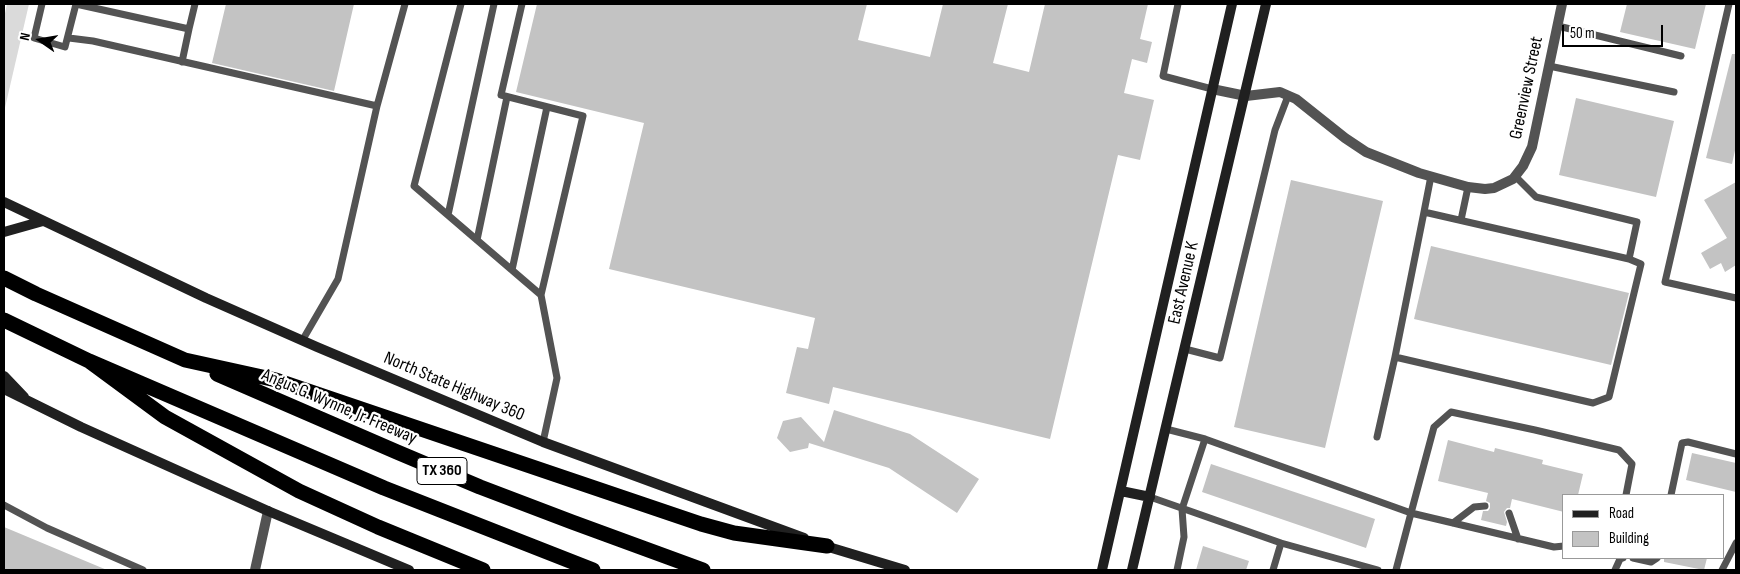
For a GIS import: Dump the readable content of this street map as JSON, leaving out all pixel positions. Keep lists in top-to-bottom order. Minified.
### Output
{"streets":{"highway":["Angus G. Wynne, Jr. Freeway","TX 360"],"main road":["East Avenue K","North State Highway 360"],"street":["Greenview Street"]},"crossings":[["Greenview Street","East Avenue K"],["Angus G. Wynne, Jr. Freeway","TX 360"]],"legend":["Road","Building"],"scale_bar":"50 m","north":"left"}
